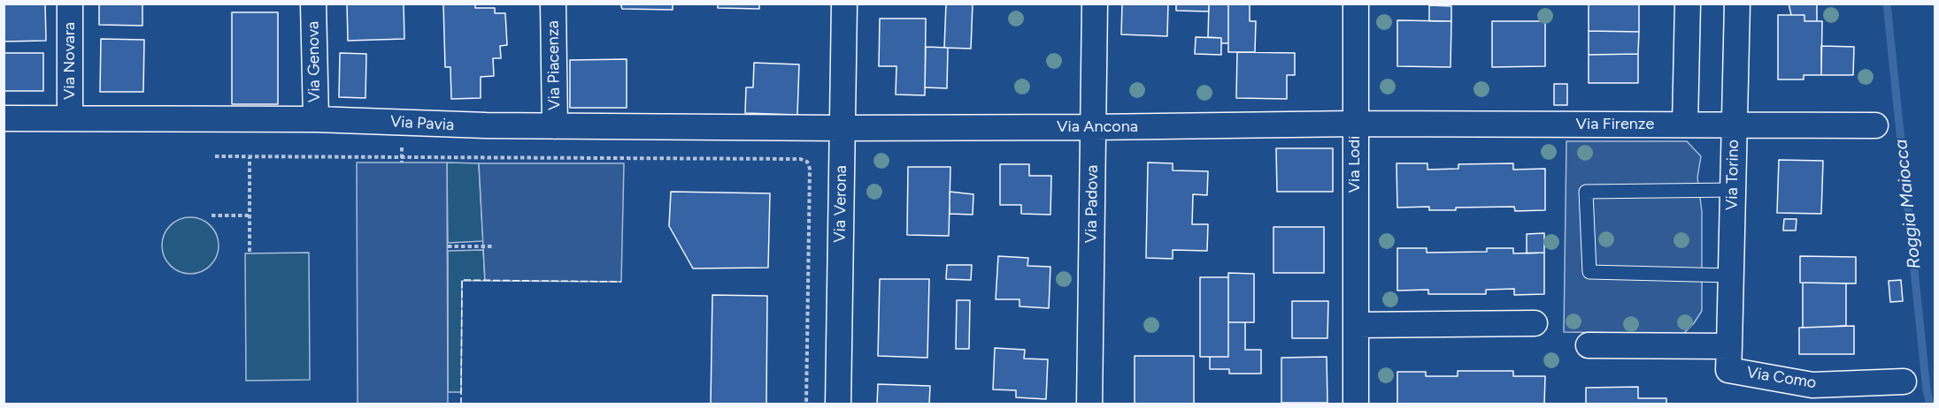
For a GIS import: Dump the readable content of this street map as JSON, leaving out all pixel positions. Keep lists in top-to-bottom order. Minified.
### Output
{"streets":{"street":["Via Novara","Via Genova","Via Piacenza","Via Pavia","Via Firenze","Via Ancona","Via Lodi","Via Torino","Via Verona","Via Padova","Via Como"]},"crossings":[["Via Novara","Via Pavia"],["Via Genova","Via Pavia"],["Via Piacenza","Via Pavia"],["Via Pavia","Via Ancona"],["Via Pavia","Via Verona"],["Via Firenze","Via Ancona"],["Via Firenze","Via Lodi"],["Via Firenze","Via Torino"],["Via Ancona","Via Lodi"],["Via Ancona","Via Verona"],["Via Ancona","Via Padova"],["Via Torino","Via Como"]],"water":["Roggia Maiocca"]}
